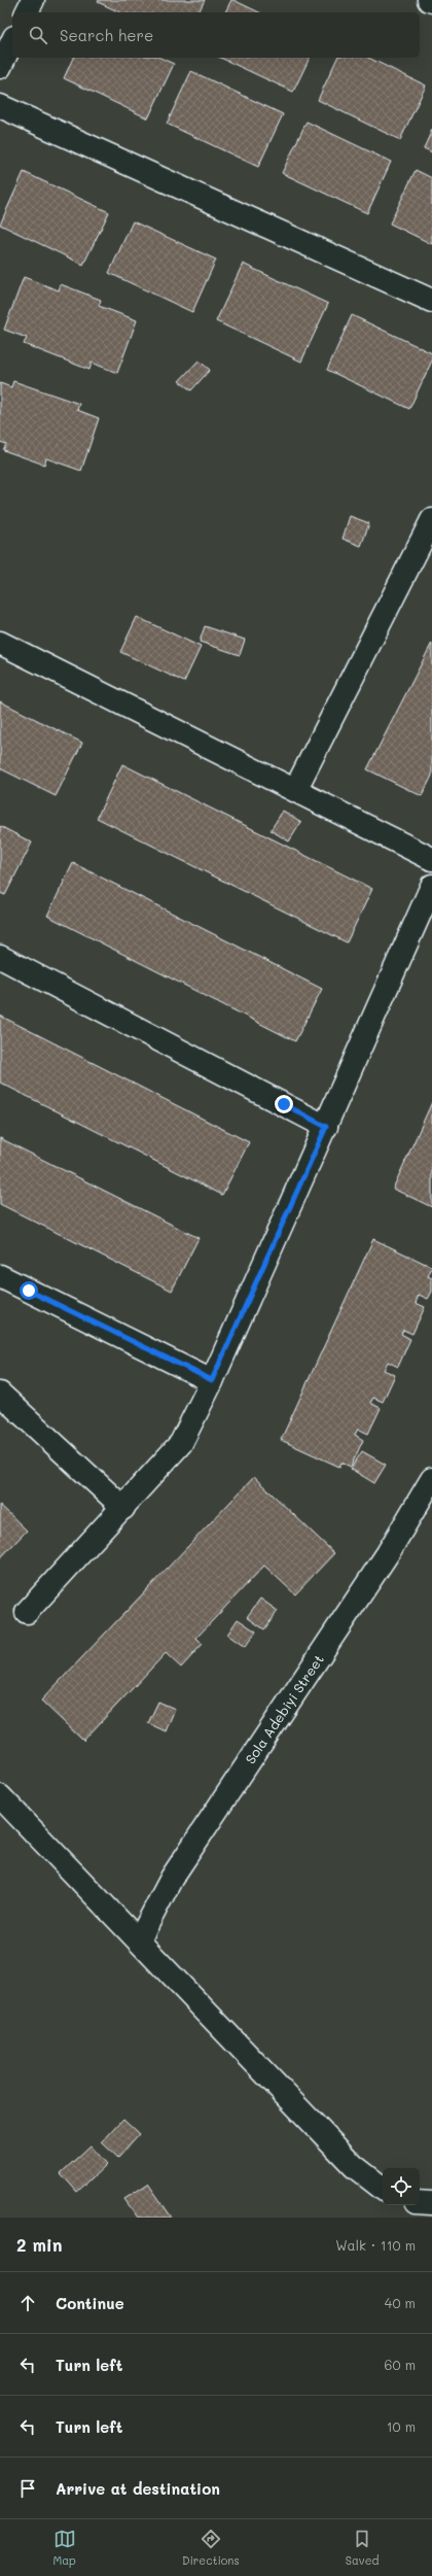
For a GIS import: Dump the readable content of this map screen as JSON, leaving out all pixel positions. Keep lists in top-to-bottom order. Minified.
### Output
{"streets":{"street":["Sola Adebiyi Street"]},"page":{"search":"Search here","heading":["2 min","Walk · 110 m"],"list":[["Continue","40 m"],["Turn left","60 m"],["Turn left","10 m"],"Arrive at destination"],"nav":["Map","Directions","Saved"]}}
